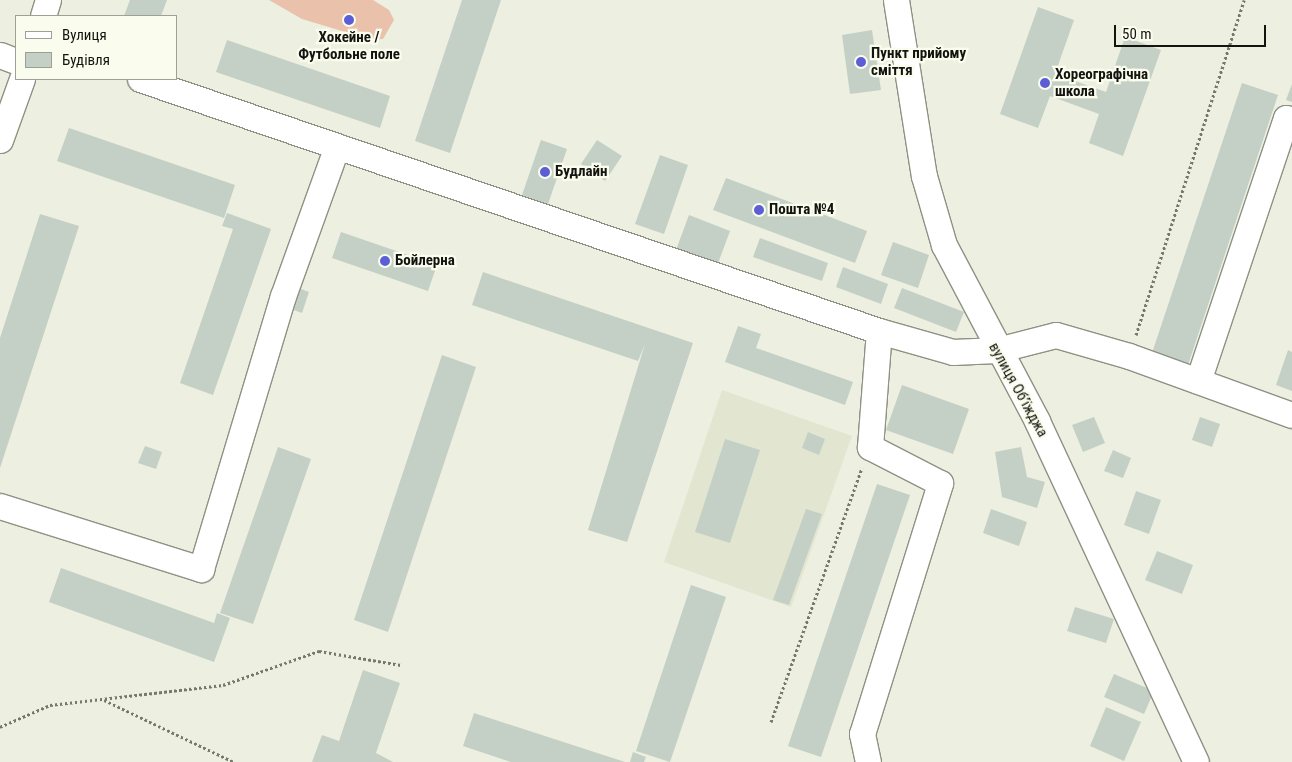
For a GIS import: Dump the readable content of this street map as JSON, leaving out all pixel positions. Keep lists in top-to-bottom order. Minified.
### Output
{"streets":{"street":["вулиця Обʼїжджа"]},"places":["Хокейне / Футбольне поле","Пункт прийому сміття","Хореографічна школа","Будлайн","Пошта №4","Бойлерна"],"legend":["Вулиця","Будівля"],"scale_bar":"50 m"}
